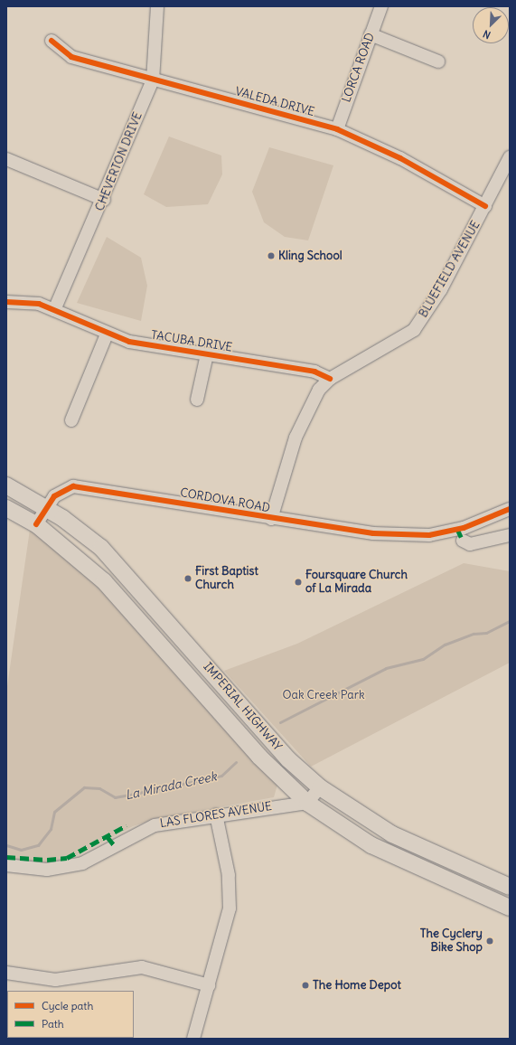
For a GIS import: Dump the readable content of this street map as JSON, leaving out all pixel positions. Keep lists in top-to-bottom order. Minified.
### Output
{"streets":{"main road":["IMPERIAL HIGHWAY"],"street":["LORCA ROAD","VALEDA DRIVE","CHEVERTON DRIVE","BLUEFIELD AVENUE","TACUBA DRIVE","CORDOVA ROAD","LAS FLORES AVENUE"]},"crossings":[["LORCA ROAD","VALEDA DRIVE"],["VALEDA DRIVE","CHEVERTON DRIVE"],["VALEDA DRIVE","BLUEFIELD AVENUE"],["CHEVERTON DRIVE","TACUBA DRIVE"],["BLUEFIELD AVENUE","TACUBA DRIVE"],["BLUEFIELD AVENUE","CORDOVA ROAD"],["CORDOVA ROAD","IMPERIAL HIGHWAY"],["IMPERIAL HIGHWAY","LAS FLORES AVENUE"]],"water":["La Mirada Creek"],"parks":["Oak Creek Park"],"places":["Kling School","First Baptist Church","Foursquare Church of La Mirada","The Cyclery Bike Shop","The Home Depot"],"legend":["Cycle path","Path"],"north":"bottom left"}
